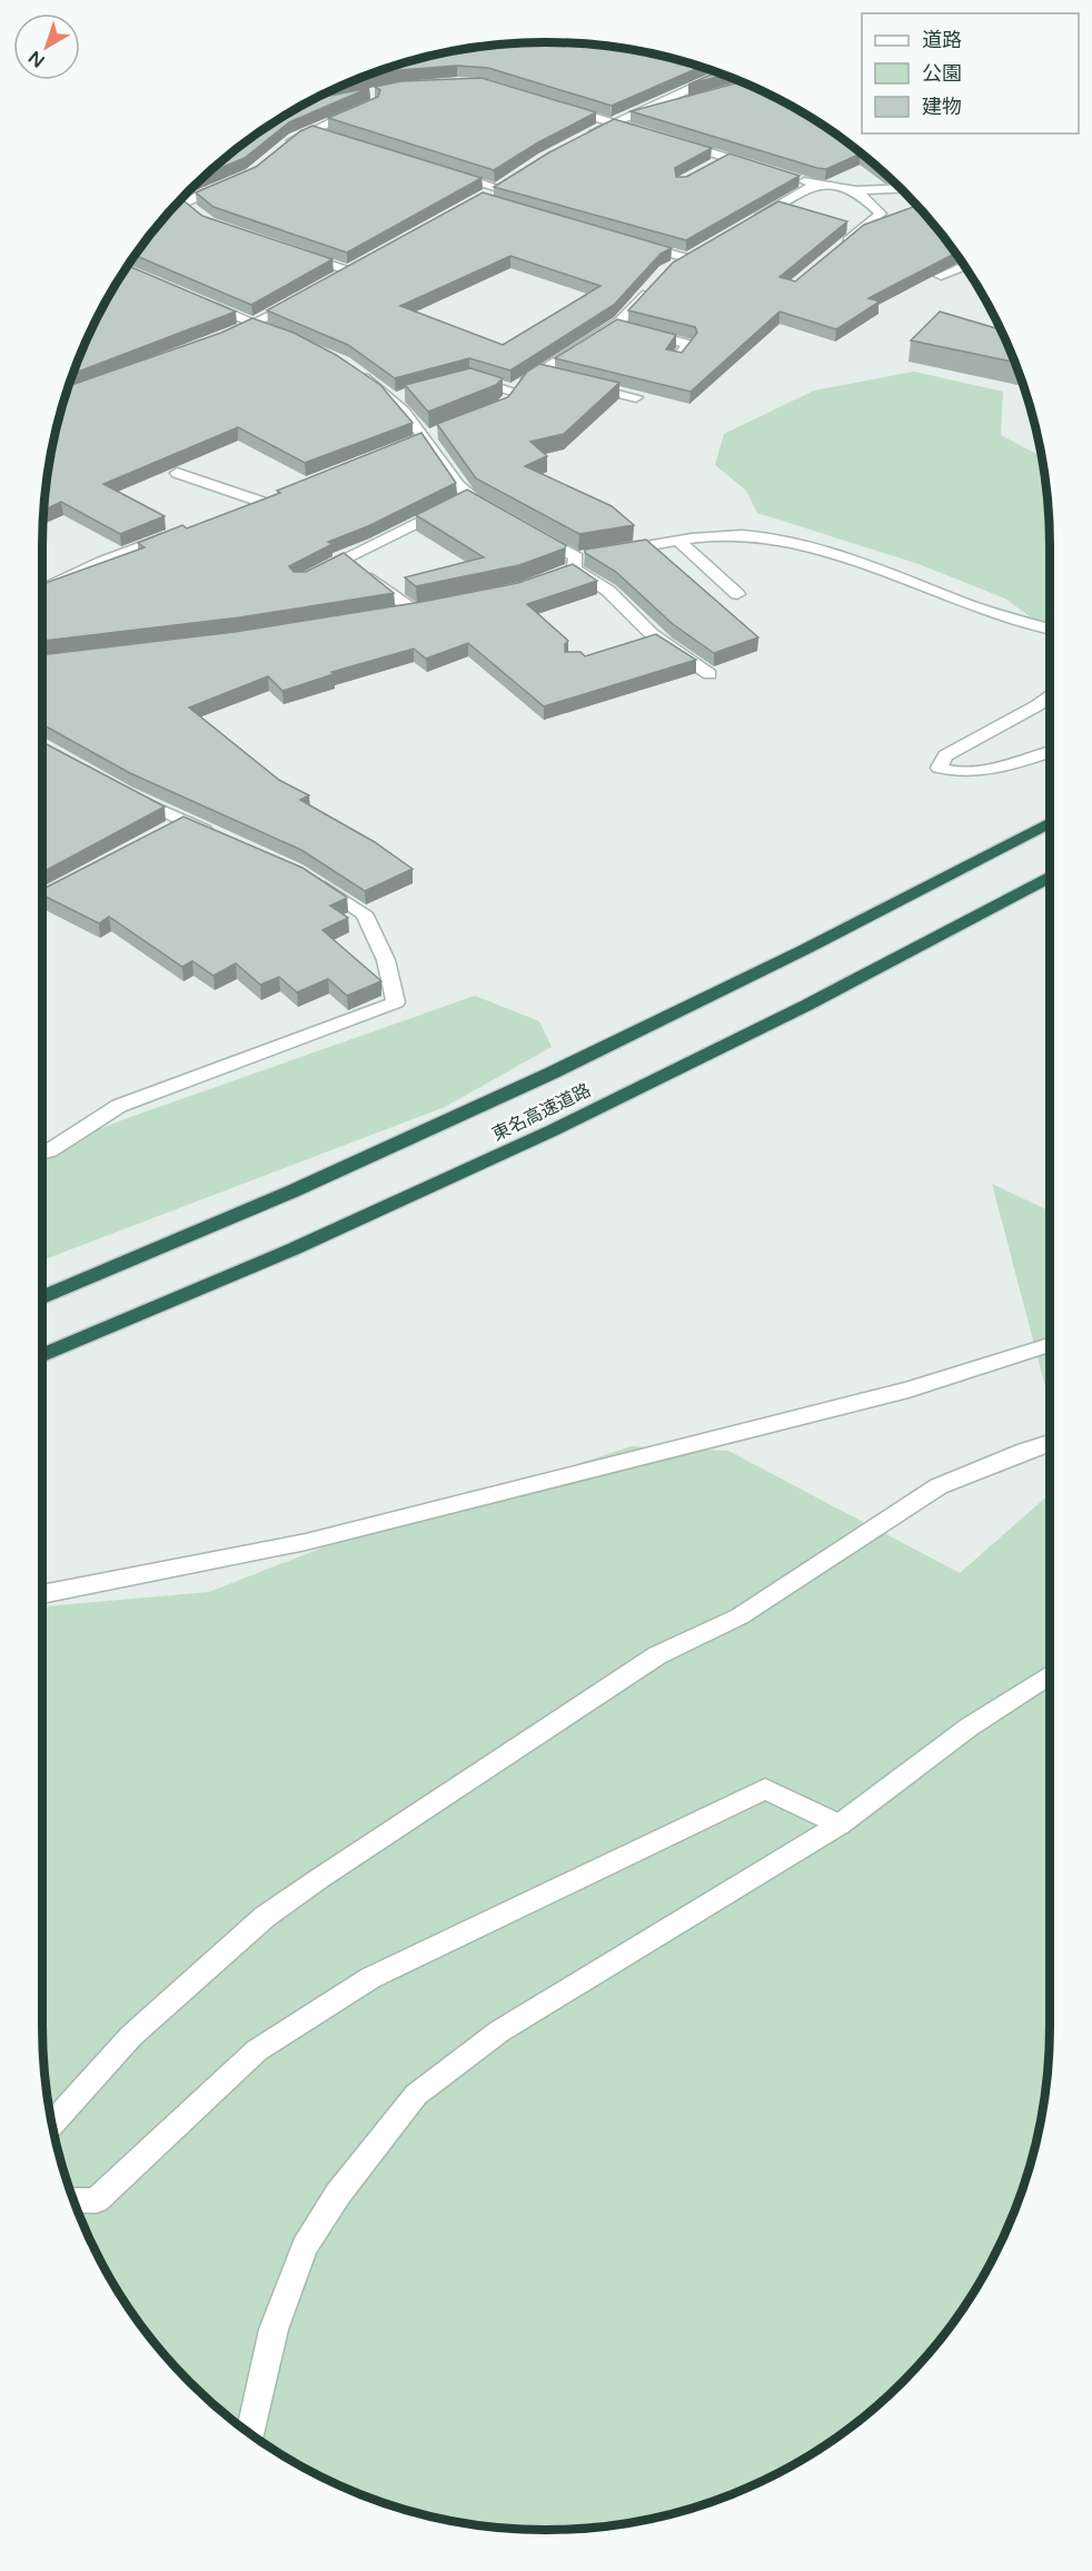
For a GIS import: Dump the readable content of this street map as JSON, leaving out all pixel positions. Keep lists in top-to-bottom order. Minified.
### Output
{"streets":{"highway":["東名高速道路"]},"legend":["道路","公園","建物"],"north":"bottom left"}
